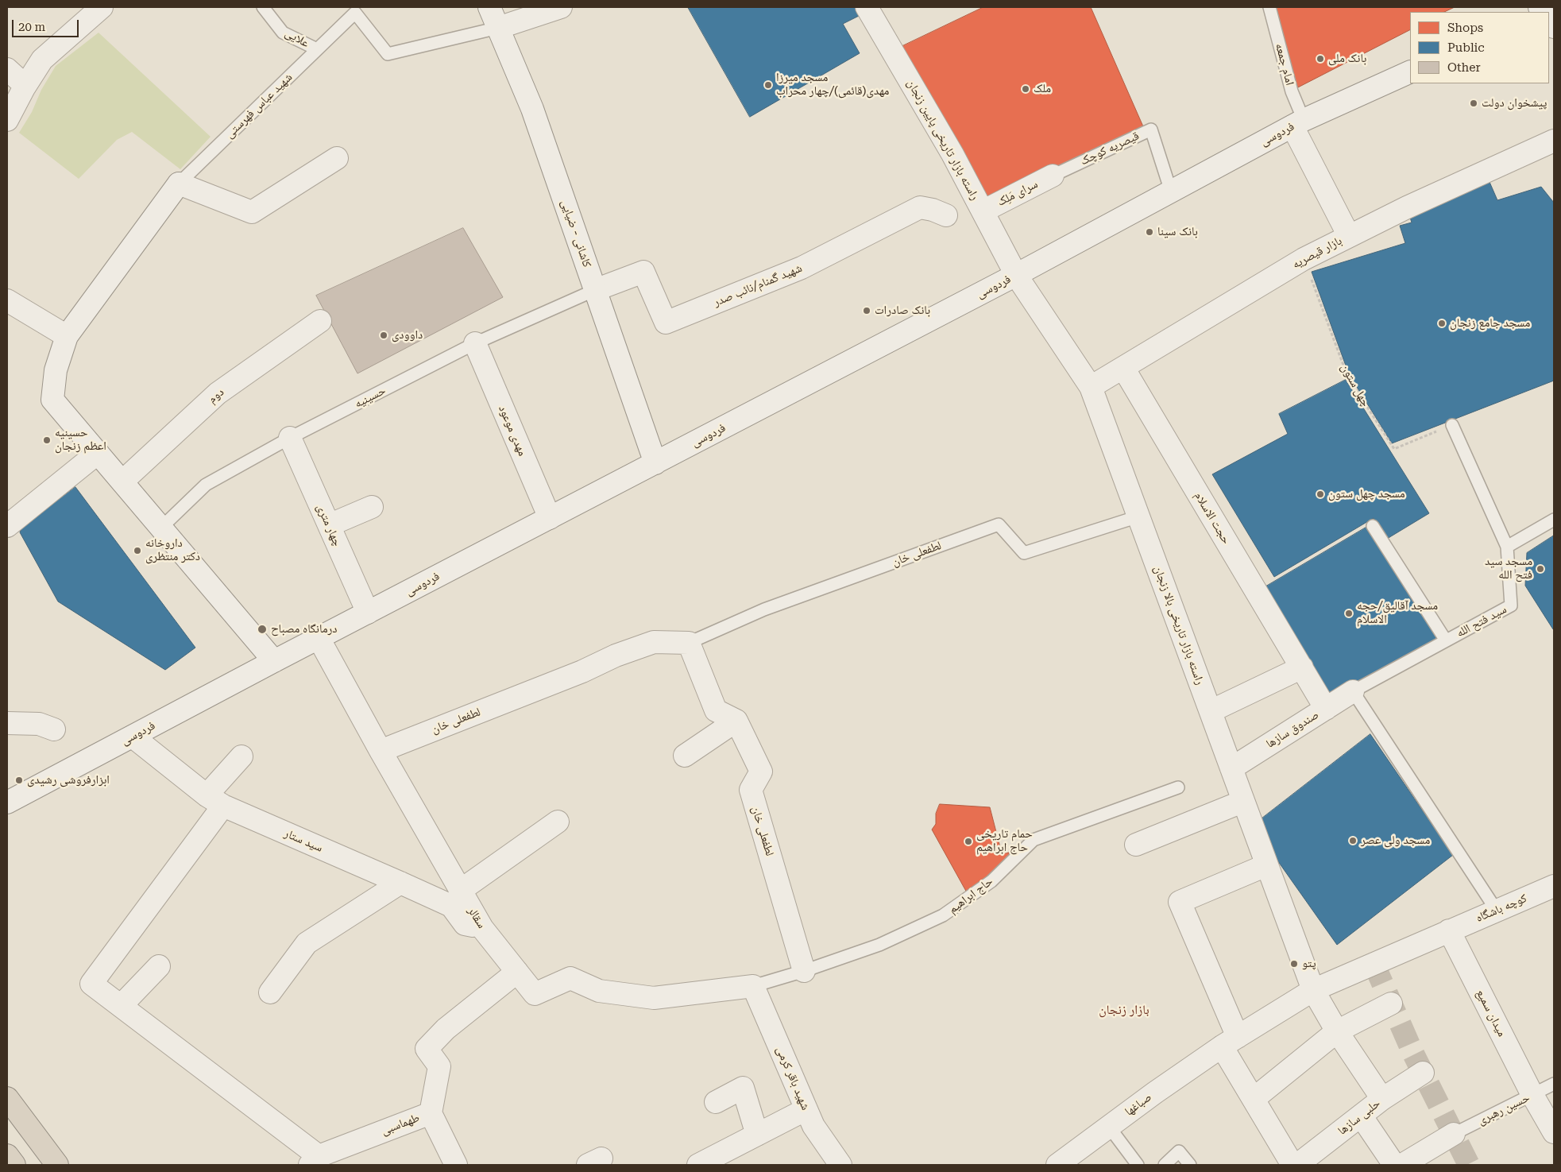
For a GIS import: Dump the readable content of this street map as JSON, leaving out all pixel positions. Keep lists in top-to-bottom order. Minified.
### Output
{"streets":{"street":["شهید عباس فهرستی","فردوسی","راسته بازار تاریخی پایین زنجان","سرای مَلِک","کاشانی - ضیایی","بازار قیصریه","شهید گمنام/نائب صدر","دوم","مهدی موعود","حجت الاسلام","چهار متری","لطفعلی خان","راسته بازار تاریخی بالا زنجان","صندوق سازها","سید ستار","کوچه باشگاه","سقالر","میدان سمیع","شهید باقر کرمی","صباغها","حلبی سازها","طهماسبی"],"lane":["علایی","امام جمعه","قیصریه کوچک","حسینیه","سید فتح الله","حاج ابراهیم","حسین رهبری"],"path":["چهل ستون"]},"crossings":[["علایی","شهید عباس فهرستی"],["امام جمعه","فردوسی"],["شهید عباس فهرستی","کاشانی - ضیایی"],["فردوسی","راسته بازار تاریخی پایین زنجان"],["فردوسی","قیصریه کوچک"],["فردوسی","کاشانی - ضیایی"],["فردوسی","مهدی موعود"],["فردوسی","چهار متری"],["فردوسی","راسته بازار تاریخی بالا زنجان"],["فردوسی","سید ستار"],["فردوسی","سقالر"],["راسته بازار تاریخی پایین زنجان","سرای مَلِک"],["راسته بازار تاریخی پایین زنجان","راسته بازار تاریخی بالا زنجان"],["قیصریه کوچک","سرای مَلِک"],["کاشانی - ضیایی","شهید گمنام/نائب صدر"],["کاشانی - ضیایی","حسینیه"],["بازار قیصریه","چهل ستون"],["بازار قیصریه","حجت الاسلام"],["بازار قیصریه","راسته بازار تاریخی بالا زنجان"],["شهید گمنام/نائب صدر","حسینیه"],["حسینیه","مهدی موعود"],["حسینیه","چهار متری"],["حجت الاسلام","صندوق سازها"],["لطفعلی خان","راسته بازار تاریخی بالا زنجان"],["لطفعلی خان","حاج ابراهیم"],["لطفعلی خان","سقالر"],["سید فتح الله","صندوق سازها"],["راسته بازار تاریخی بالا زنجان","صندوق سازها"],["راسته بازار تاریخی بالا زنجان","کوچه باشگاه"],["راسته بازار تاریخی بالا زنجان","صباغها"],["راسته بازار تاریخی بالا زنجان","حلبی سازها"],["سید ستار","سقالر"],["حاج ابراهیم","سقالر"],["حاج ابراهیم","شهید باقر کرمی"],["کوچه باشگاه","میدان سمیع"],["کوچه باشگاه","صباغها"],["سقالر","شهید باقر کرمی"],["سقالر","طهماسبی"],["میدان سمیع","حسین رهبری"]],"districts":["بازار زنجان"],"places":["بانک ملی","مسجد میرزا مهدی(قائمی)/چهار محراب","ملک","پیشخوان دولت","بانک سینا","بانک صادرات","مسجد جامع زنجان","داوودی","حسینیه اعظم زنجان","مسجد چهل ستون","داروخانه دکتر منتظری","مسجد سید فتح الله","مسجد آقالیق/حجه الاسلام","درمانگاه مصباح","ابزارفروشی رشیدی","مسجد ولی عصر","حمام تاریخی حاج ابراهیم","پتو"],"legend":["Shops","Public","Other"],"scale_bar":"20 m"}
